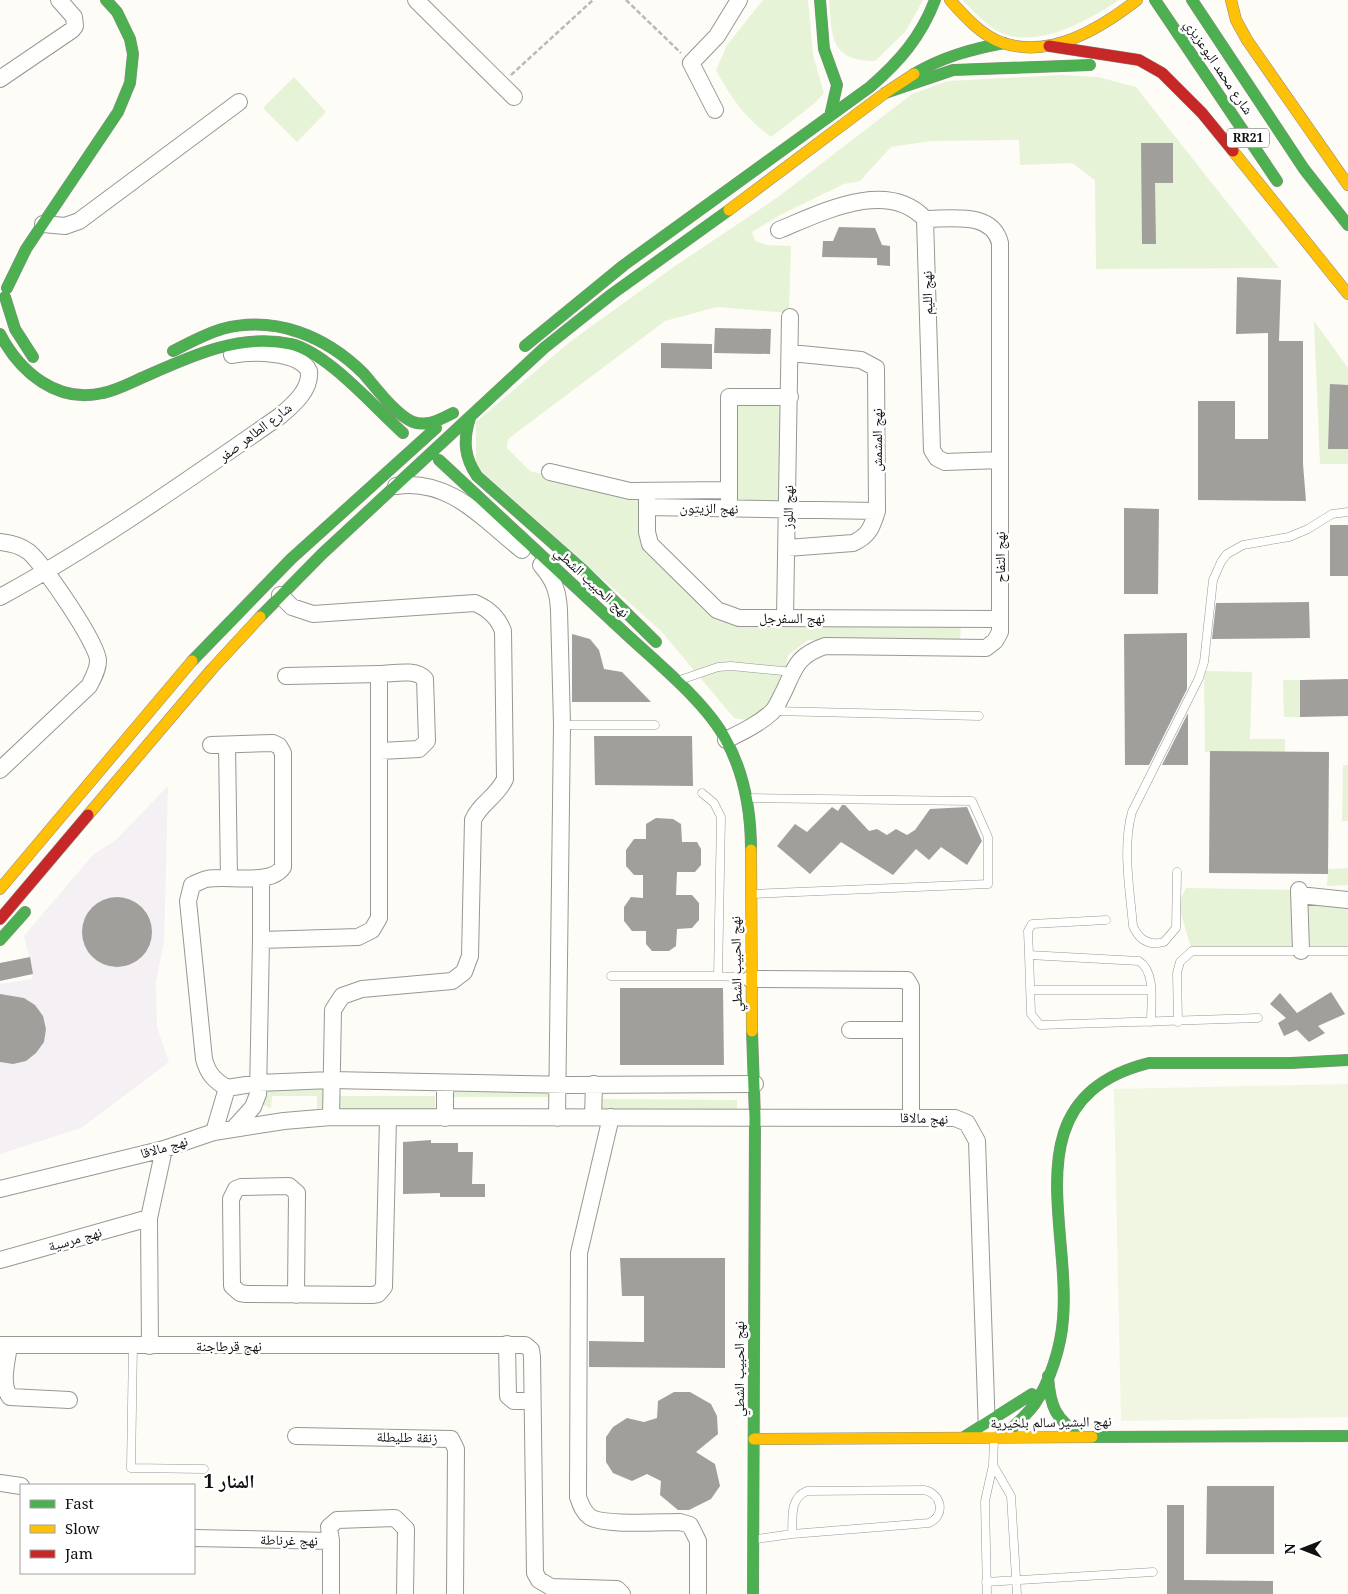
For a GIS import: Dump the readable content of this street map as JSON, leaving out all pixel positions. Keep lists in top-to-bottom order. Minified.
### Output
{"streets":{"main road":["شارع محمد البوعزيزي","RR21","نهج الحبيب الشطي","نهج البشير سالم بلخيرية"],"street":["نهج الليم","شارع الطاهر صفر","نهج المشمش","نهج اللوز","نهج الزيتون","نهج التفاح","نهج السفرجل","نهج مالاقا","نهج مرسية","نهج قرطاجنة","زنقة طليطلة","نهج غرناطة"]},"crossings":[["نهج الليم","نهج التفاح"],["نهج المشمش","نهج اللوز"],["نهج اللوز","نهج الزيتون"],["نهج اللوز","نهج السفرجل"],["نهج الزيتون","نهج السفرجل"],["نهج التفاح","نهج الحبيب الشطي"],["نهج التفاح","نهج السفرجل"],["نهج الحبيب الشطي","نهج مالاقا"],["نهج الحبيب الشطي","نهج البشير سالم بلخيرية"],["نهج مالاقا","نهج البشير سالم بلخيرية"]],"districts":["المنار 1"],"legend":["Fast","Slow","Jam"],"north":"left"}
